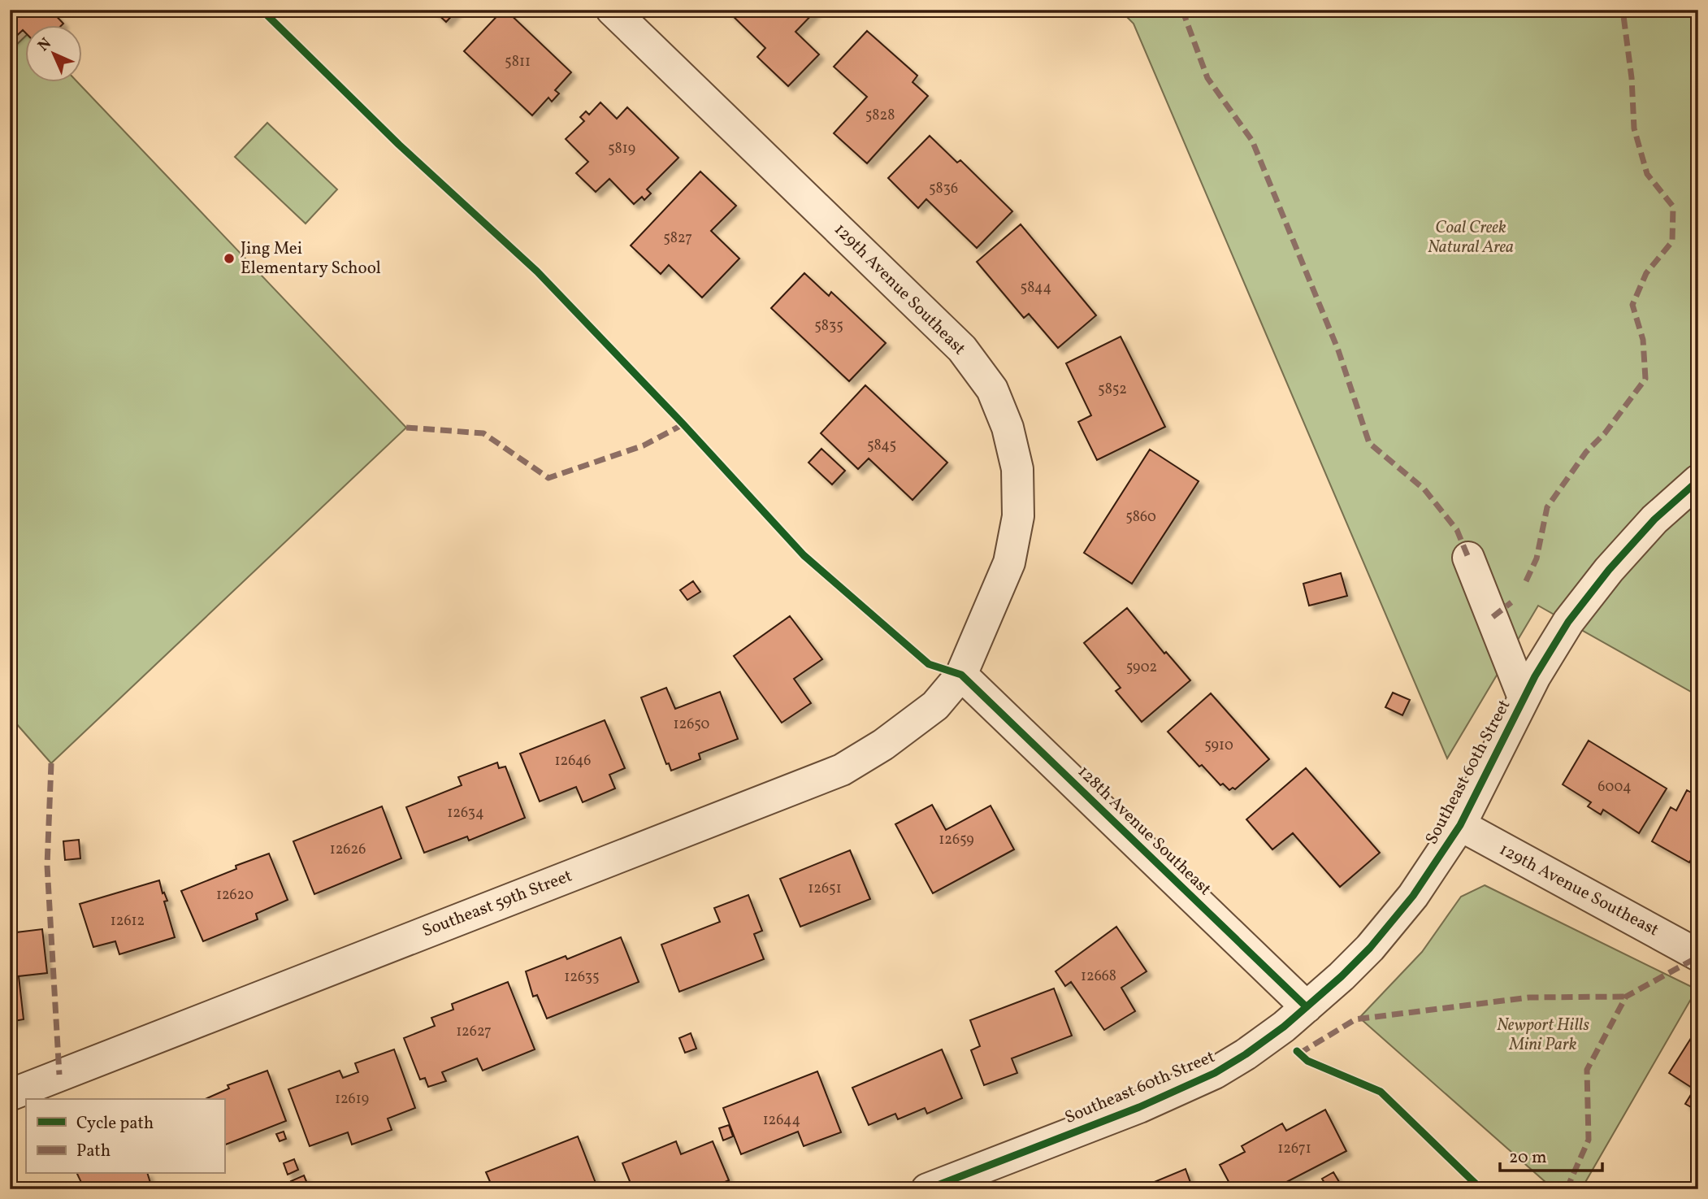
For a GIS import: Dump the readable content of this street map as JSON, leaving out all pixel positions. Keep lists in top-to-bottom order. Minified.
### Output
{"streets":{"street":["129th Avenue Southeast","Southeast 60th Street","128th Avenue Southeast","Southeast 59th Street"]},"crossings":[["129th Avenue Southeast","Southeast 60th Street"],["129th Avenue Southeast","128th Avenue Southeast"],["129th Avenue Southeast","Southeast 59th Street"],["Southeast 60th Street","128th Avenue Southeast"],["128th Avenue Southeast","Southeast 59th Street"]],"parks":["Coal Creek Natural Area","Newport Hills Mini Park"],"places":["Jing Mei Elementary School"],"house_numbers":["5811","5828","5819","5836","5827","5844","5835","5852","5845","5860","5902","12650","5910","12646","6004","12634","12659","12626","12651","12620","12612","12668","12635","12627","12619","12644","12671"],"legend":["Cycle path","Path"],"scale_bar":"20 m","north":"top left"}
